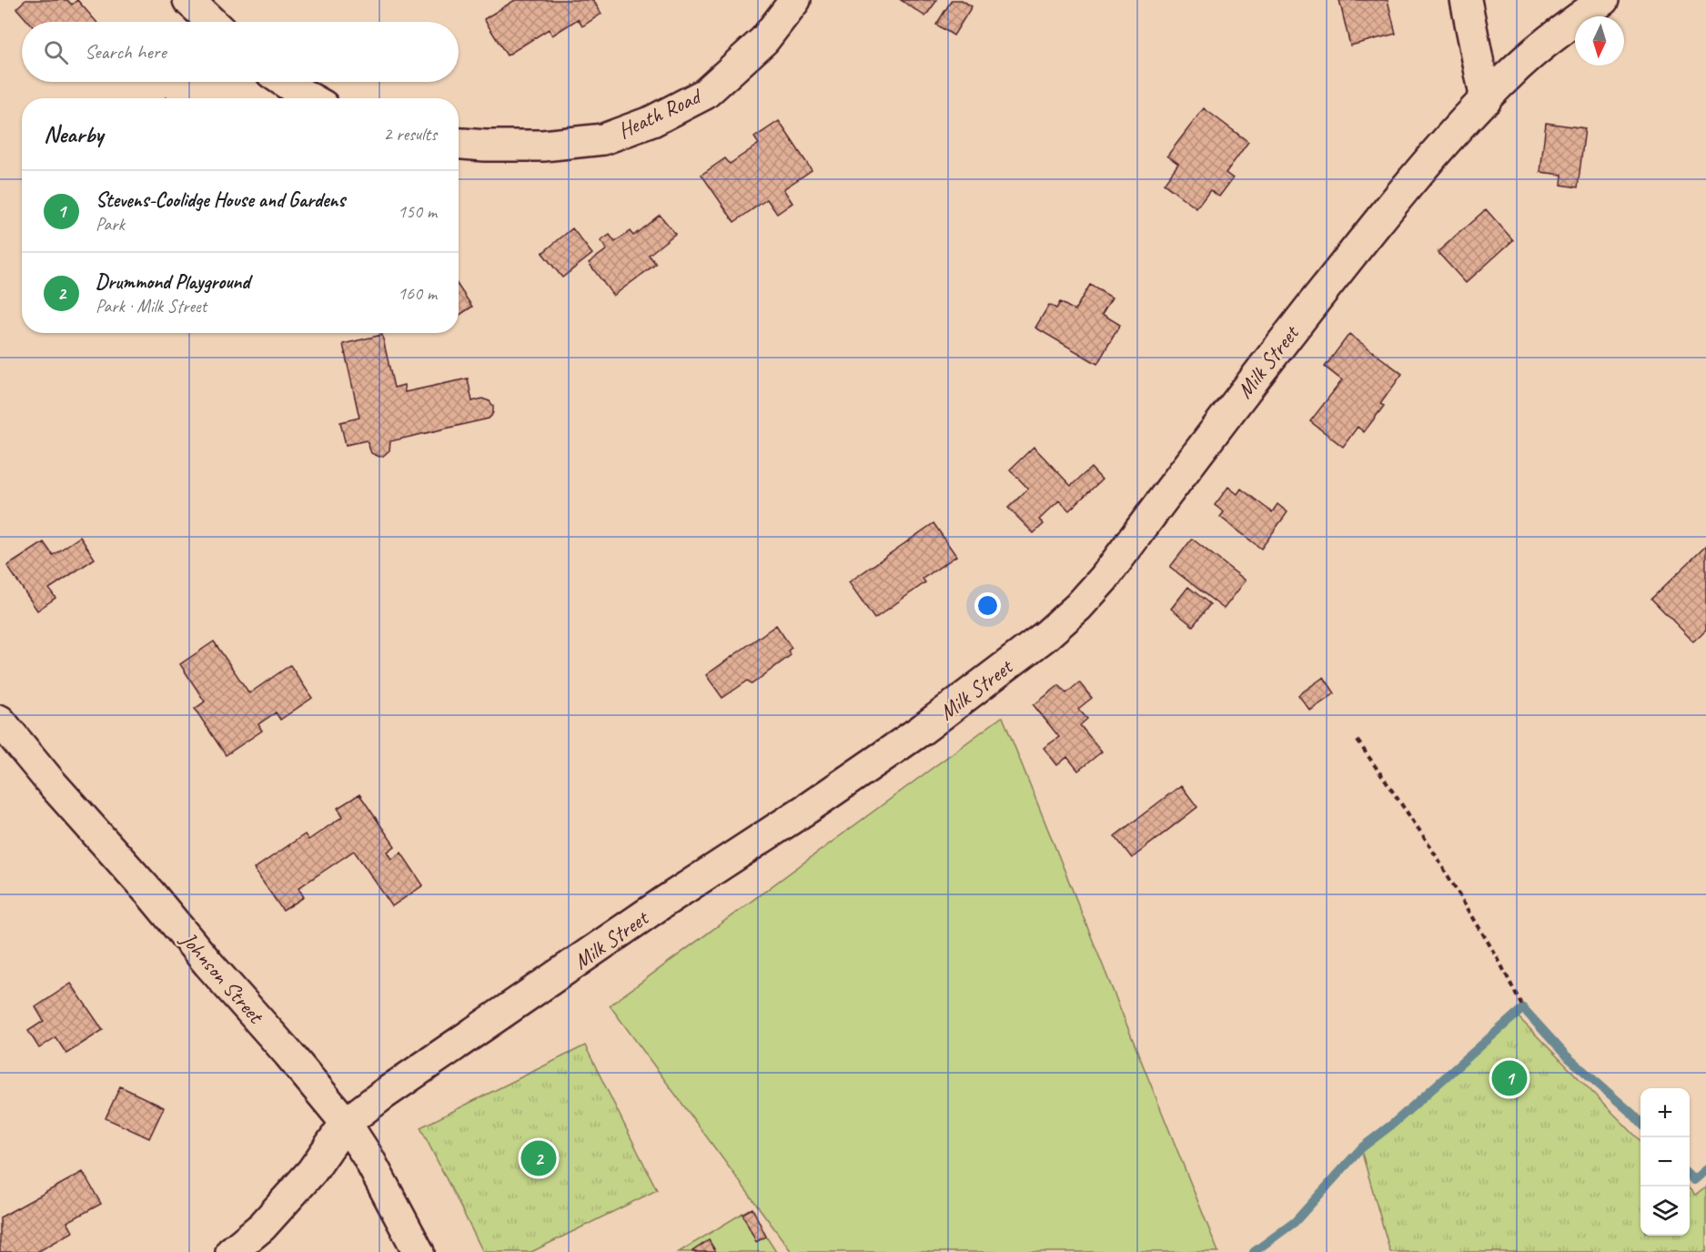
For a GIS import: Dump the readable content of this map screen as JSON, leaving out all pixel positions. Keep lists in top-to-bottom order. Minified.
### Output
{"streets":{"street":["Heath Road","Milk Street","Johnson Street"]},"crossings":[["Milk Street","Johnson Street"]],"north":"bottom","page":{"search":"Search here","heading":["Nearby","2 results"],"list":[{"mark":"1","name":"Stevens-Coolidge House and Gardens","note":"Park","value":"150 m"},{"mark":"2","name":"Drummond Playground","note":"Park · Milk Street","value":"160 m"}],"pins":["1","2"],"map_buttons":["+","−"]}}
